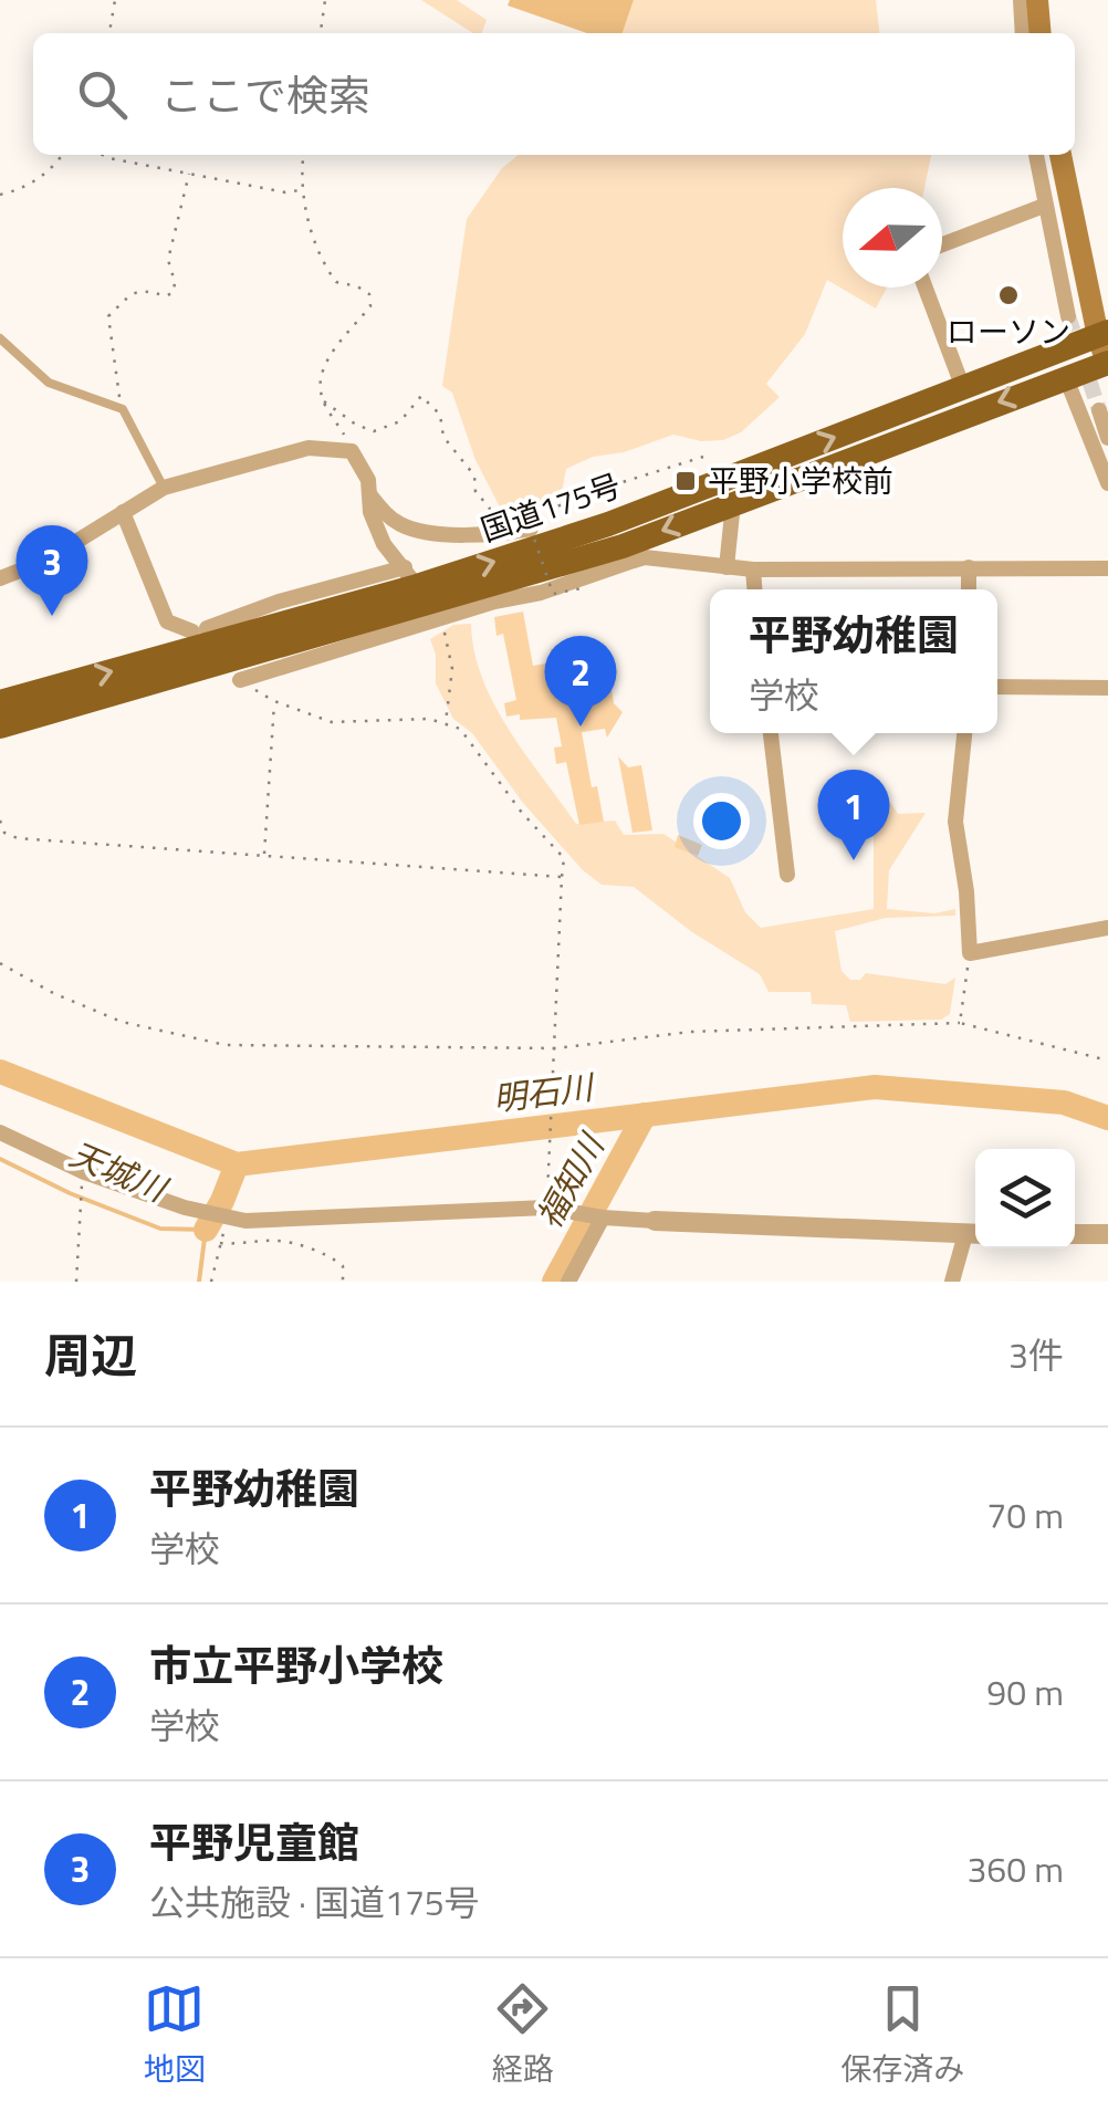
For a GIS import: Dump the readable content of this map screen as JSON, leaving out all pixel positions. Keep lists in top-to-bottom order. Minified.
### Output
{"streets":{"highway":["国道175号"]},"water":["明石川","天城川","福知川"],"places":{"other":["ローソン"],"transit":["平野小学校前"]},"north":"left","page":{"search":"ここで検索","pins":["3","2","1"],"popup":["平野幼稚園","学校"],"heading":["周辺","3件"],"list":[{"mark":"1","name":"平野幼稚園","note":"学校","value":"70 m"},{"mark":"2","name":"市立平野小学校","note":"学校","value":"90 m"},{"mark":"3","name":"平野児童館","note":"公共施設 · 国道175号","value":"360 m"}],"nav":["地図","経路","保存済み"]}}
